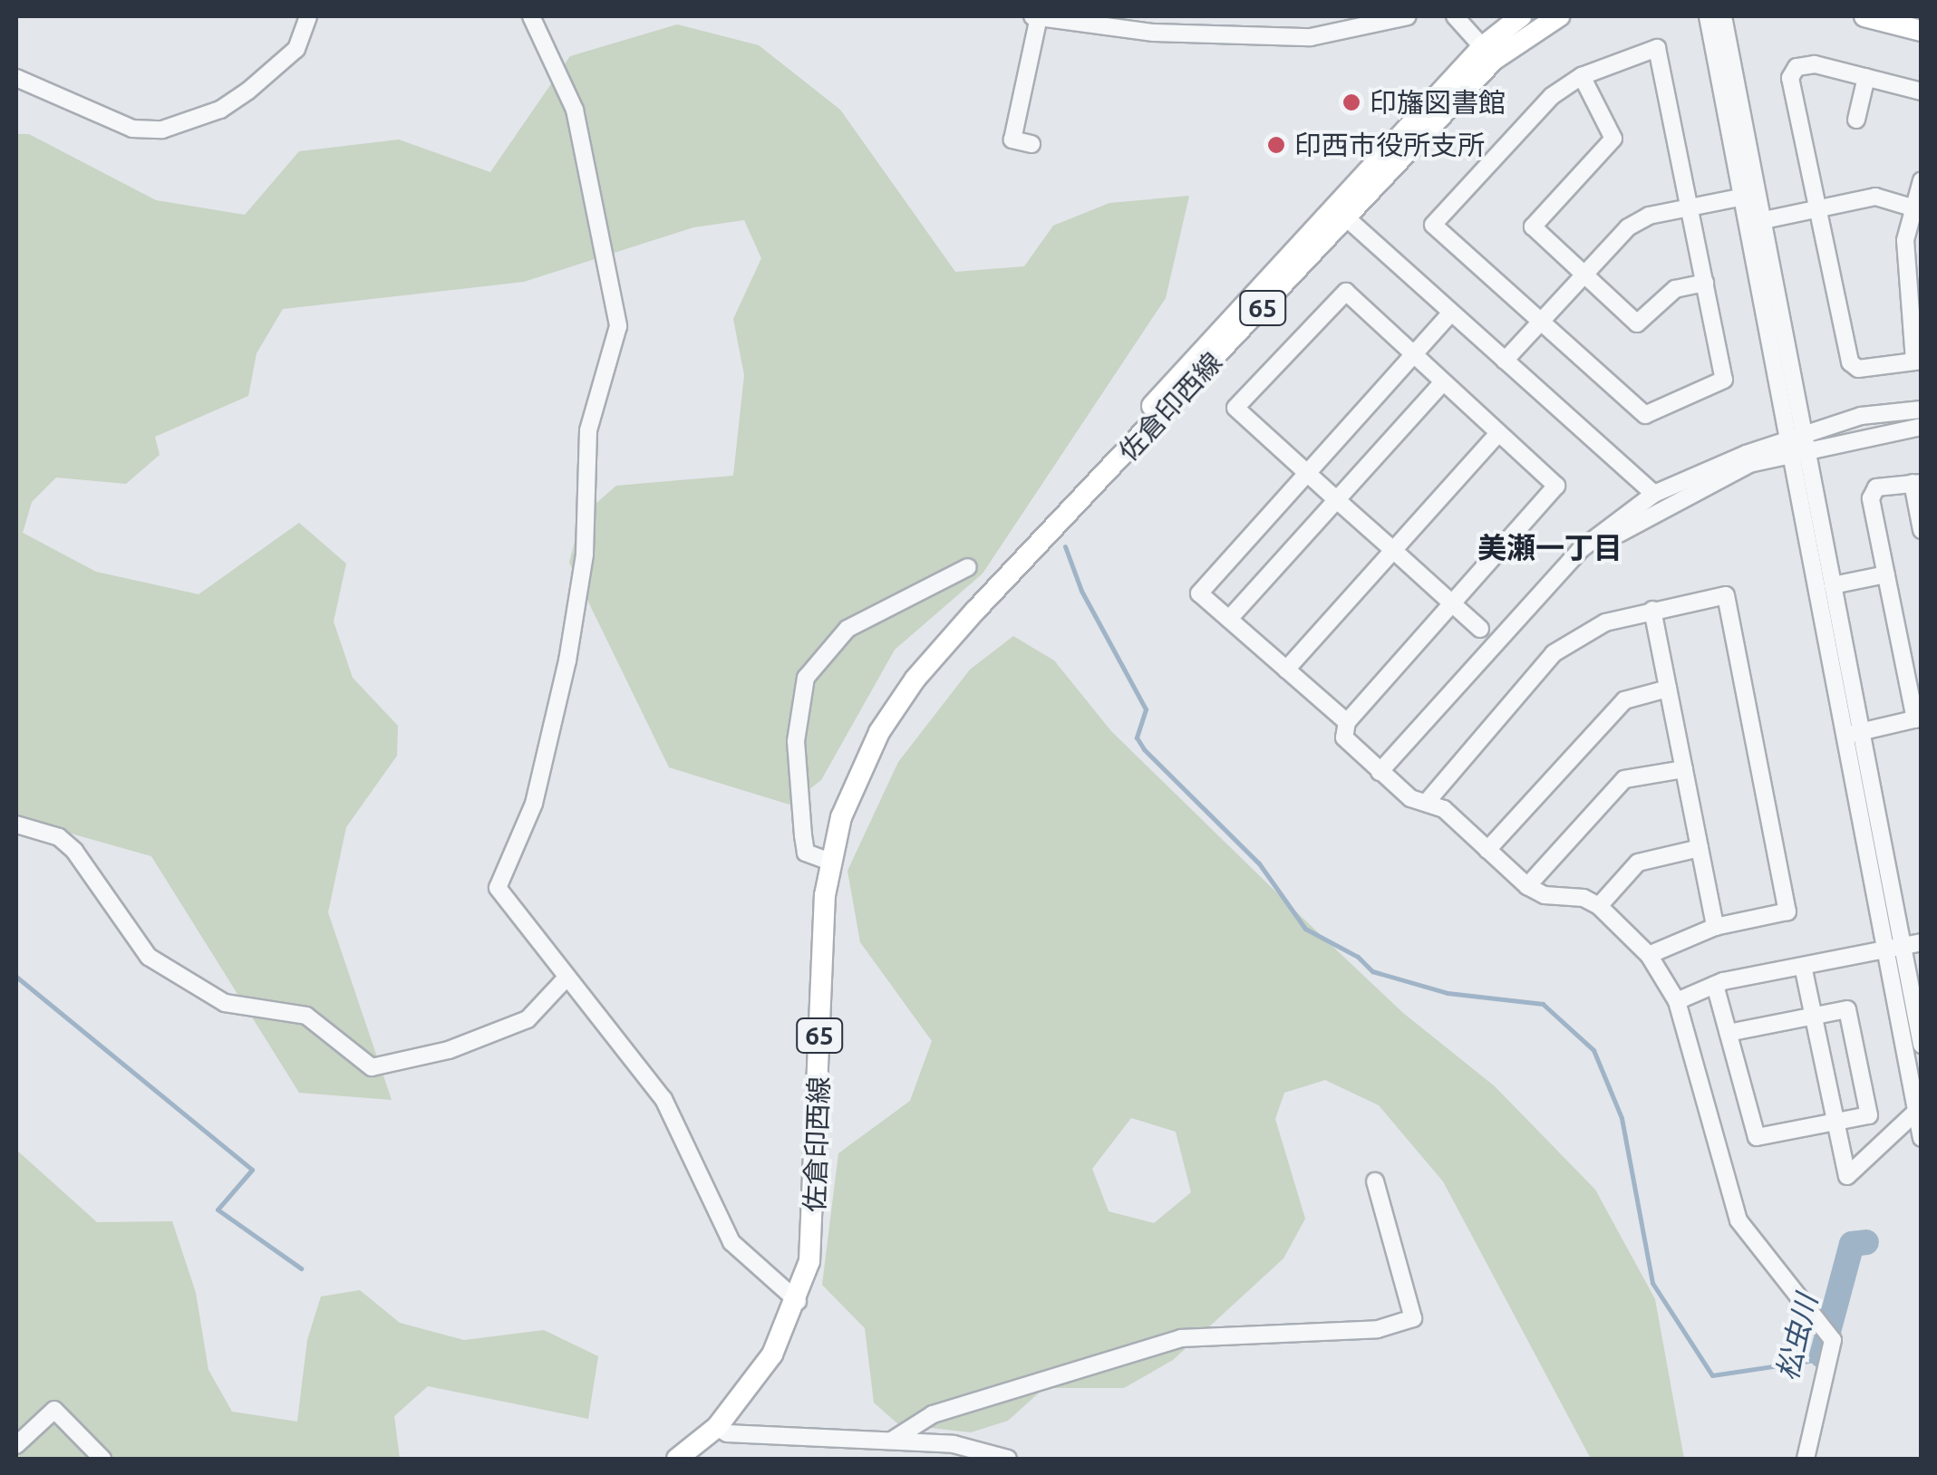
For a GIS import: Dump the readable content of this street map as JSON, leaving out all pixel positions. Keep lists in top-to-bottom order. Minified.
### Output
{"streets":{"main road":["65","佐倉印西線"]},"districts":["美瀬一丁目"],"water":["松虫川"],"places":["印旛図書館","印西市役所支所"]}
